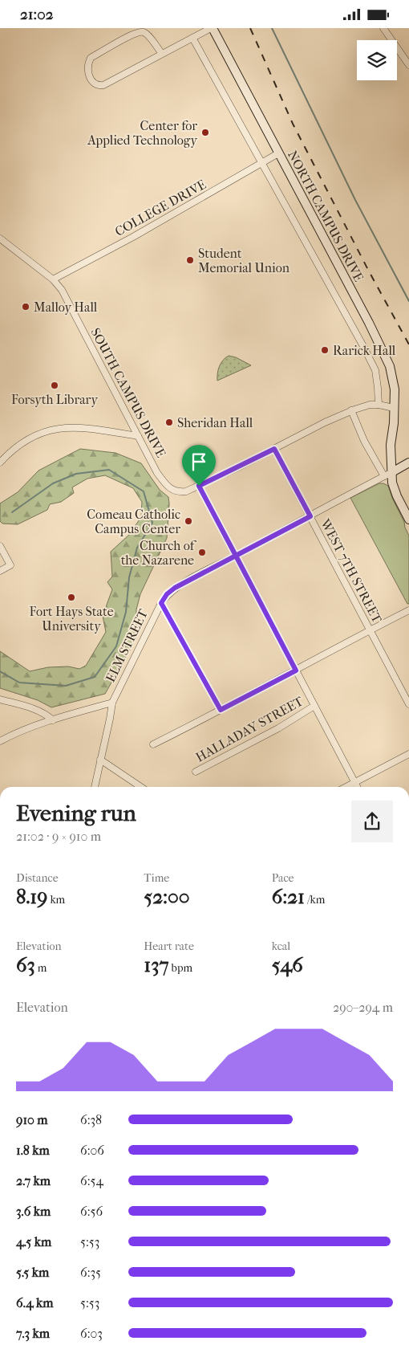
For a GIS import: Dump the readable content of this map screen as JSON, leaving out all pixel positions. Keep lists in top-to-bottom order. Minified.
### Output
{"streets":{"main road":["NORTH CAMPUS DRIVE","ELM STREET"],"street":["COLLEGE DRIVE","SOUTH CAMPUS DRIVE","WEST 7TH STREET","HALLADAY STREET"]},"crossings":[["COLLEGE DRIVE","NORTH CAMPUS DRIVE"],["COLLEGE DRIVE","SOUTH CAMPUS DRIVE"],["NORTH CAMPUS DRIVE","ELM STREET"],["SOUTH CAMPUS DRIVE","WEST 7TH STREET"],["WEST 7TH STREET","ELM STREET"]],"places":["Center for Applied Technology","Student Memorial Union","Malloy Hall","Rarick Hall","Forsyth Library","Sheridan Hall","Comeau Catholic Campus Center","Church of the Nazarene","Fort Hays State University"],"page":{"status":"21:02","heading":["Evening run","21:02 · 9 × 910 m"],"stats":[["Distance","8.19 km"],["Time","52:00"],["Pace","6:21 /km"],["Elevation","63 m"],["Heart rate","137 bpm"],["kcal","546"]],"chart":["Elevation","290–294 m"],"list":[{"name":"910 m","note":"6:38"},{"name":"1.8 km","note":"6:06"},{"name":"2.7 km","note":"6:54"},{"name":"3.6 km","note":"6:56"},{"name":"4.5 km","note":"5:53"},{"name":"5.5 km","note":"6:35"},{"name":"6.4 km","note":"5:53"},{"name":"7.3 km","note":"6:03"}]}}
